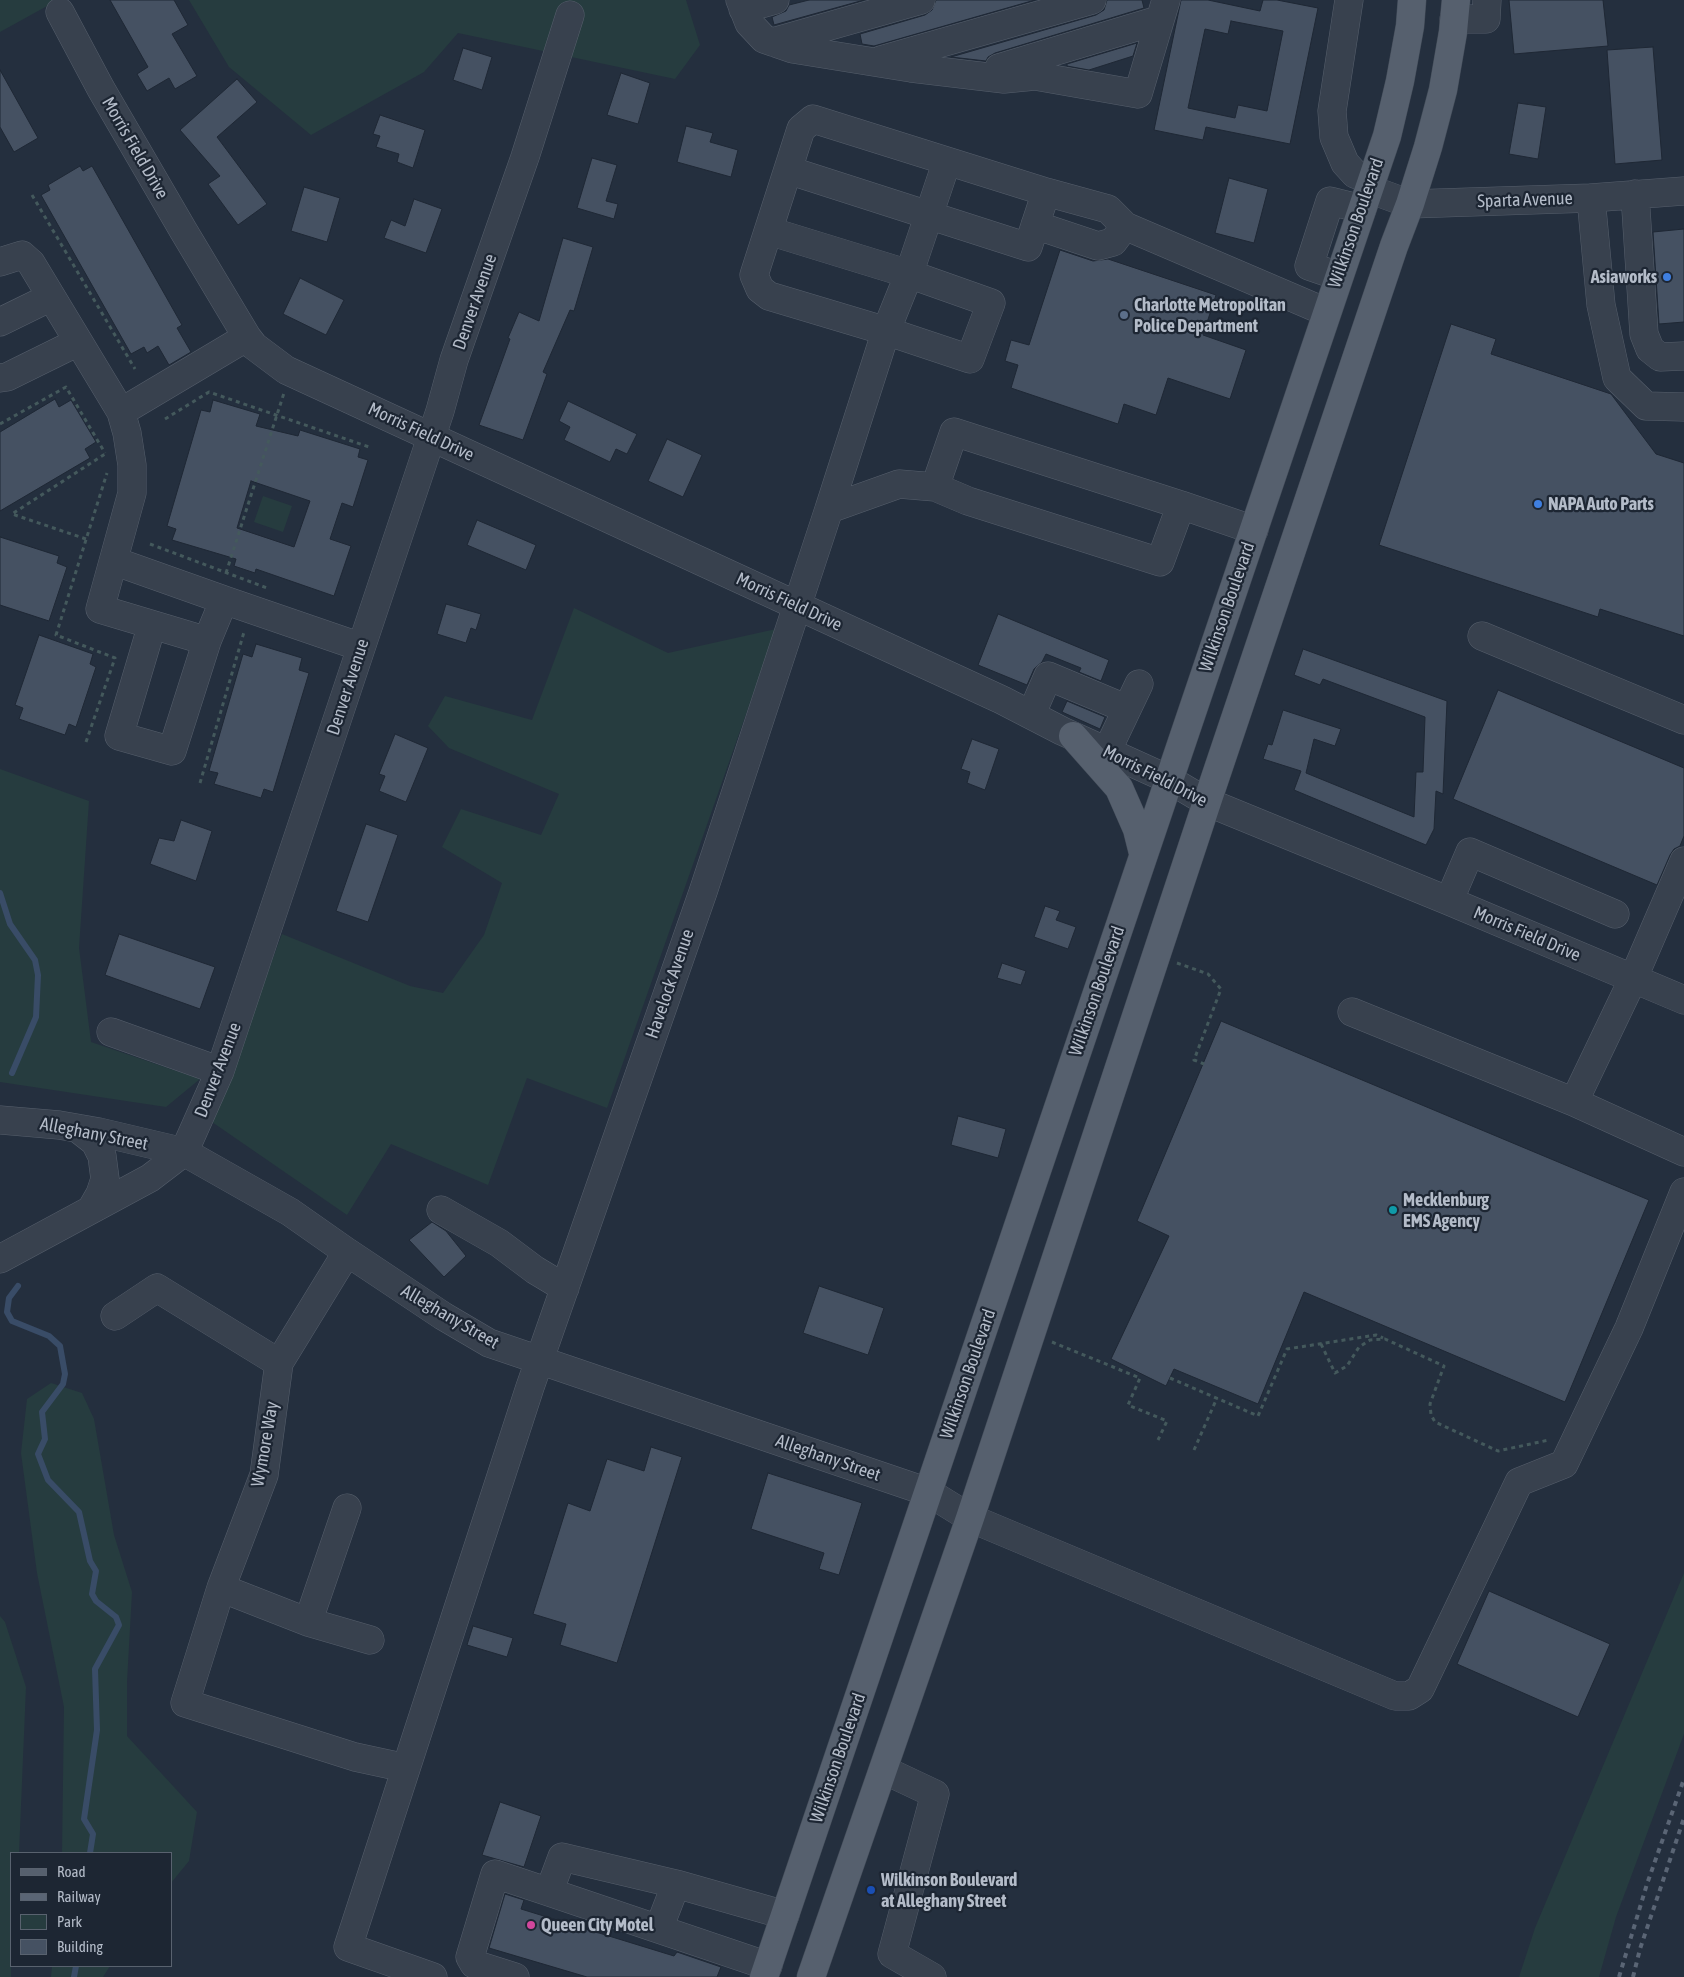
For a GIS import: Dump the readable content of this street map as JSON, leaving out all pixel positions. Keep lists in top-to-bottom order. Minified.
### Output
{"streets":{"main road":["Wilkinson Boulevard"],"street":["Morris Field Drive","Sparta Avenue","Denver Avenue","Havelock Avenue","Alleghany Street","Wymore Way"]},"crossings":[["Morris Field Drive","Wilkinson Boulevard"],["Morris Field Drive","Denver Avenue"],["Morris Field Drive","Havelock Avenue"],["Sparta Avenue","Wilkinson Boulevard"],["Wilkinson Boulevard","Alleghany Street"],["Denver Avenue","Alleghany Street"],["Havelock Avenue","Alleghany Street"],["Havelock Avenue","Wymore Way"],["Alleghany Street","Wymore Way"]],"places":["Asiaworks","Charlotte Metropolitan Police Department","NAPA Auto Parts","Mecklenburg EMS Agency","Wilkinson Boulevard at Alleghany Street","Queen City Motel"],"legend":["Road","Railway","Park","Building"]}
